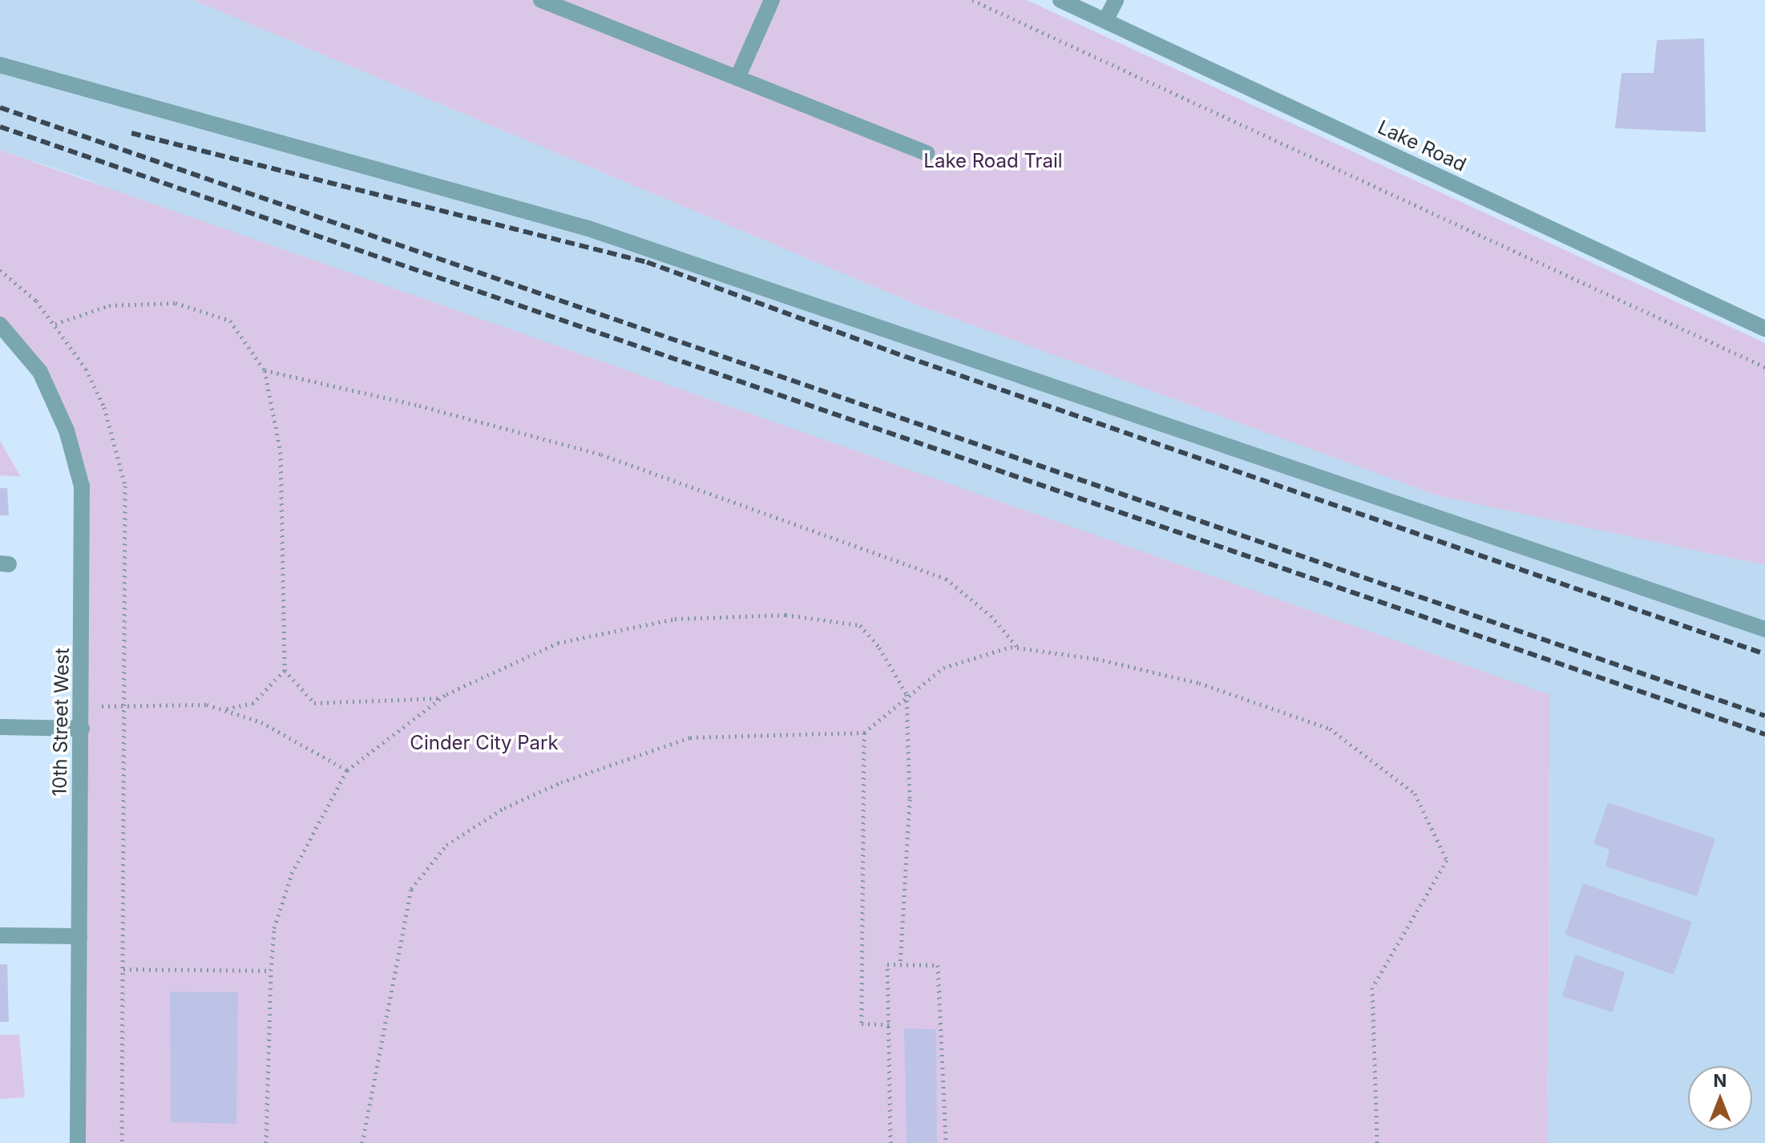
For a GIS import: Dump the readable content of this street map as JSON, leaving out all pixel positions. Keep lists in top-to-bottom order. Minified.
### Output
{"streets":{"street":["Lake Road","10th Street West"]},"parks":["Lake Road Trail","Cinder City Park"],"north":"top"}
